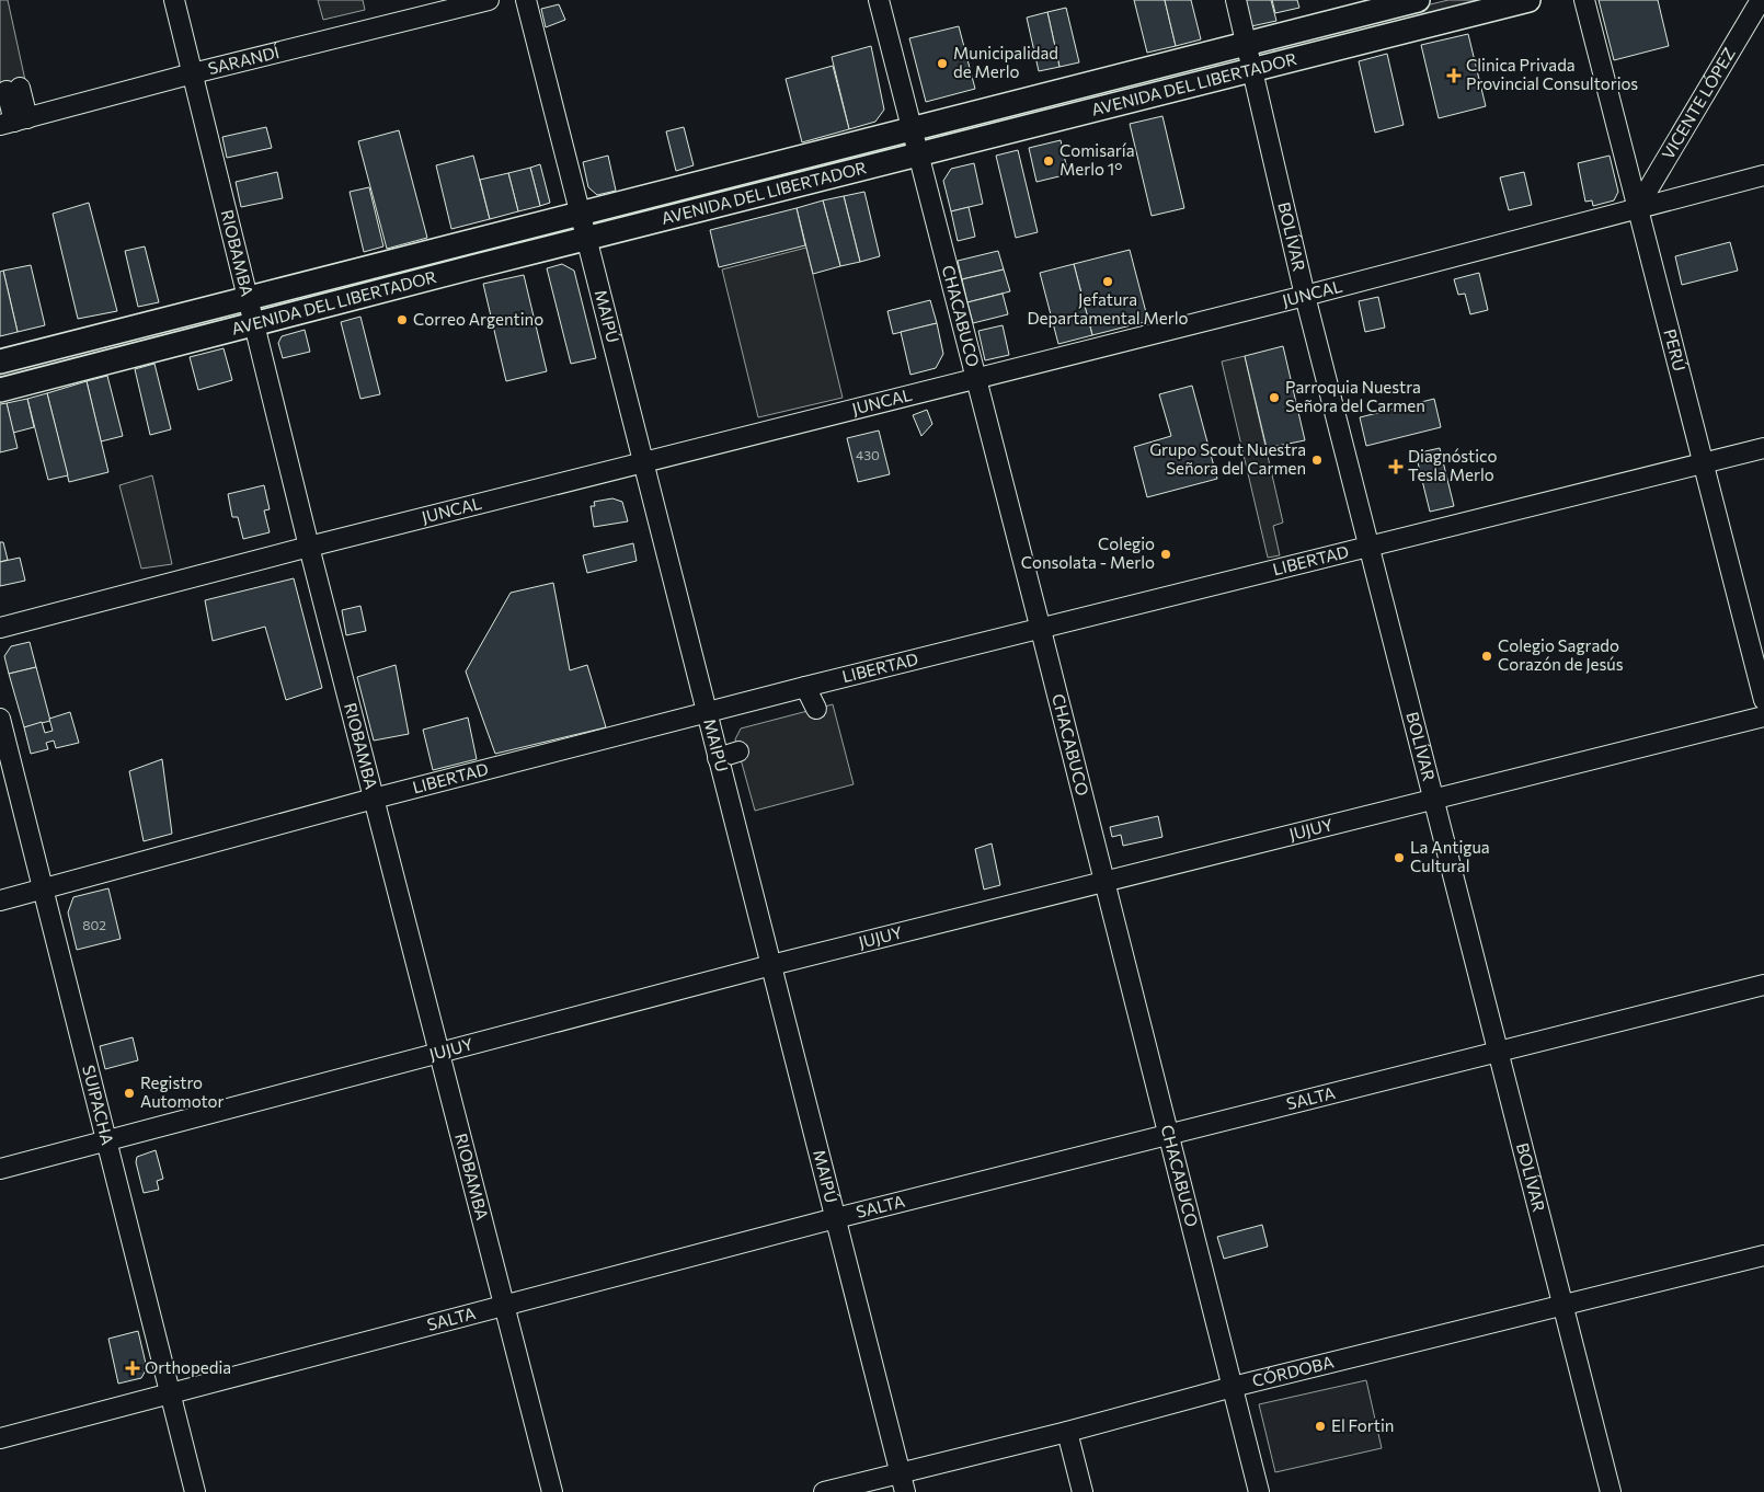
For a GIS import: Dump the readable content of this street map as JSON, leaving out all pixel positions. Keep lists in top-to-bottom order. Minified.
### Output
{"streets":{"main road":["AVENIDA DEL LIBERTADOR"],"street":["SARANDÍ","VICENTE LÓPEZ","BOLÍVAR","RIOBAMBA","JUNCAL","MAIPÚ","CHACABUCO","PERÚ","LIBERTAD","JUJUY","SALTA","SUIPACHA","CÓRDOBA"]},"crossings":[["SARANDÍ","RIOBAMBA"],["AVENIDA DEL LIBERTADOR","BOLÍVAR"],["AVENIDA DEL LIBERTADOR","RIOBAMBA"],["AVENIDA DEL LIBERTADOR","MAIPÚ"],["AVENIDA DEL LIBERTADOR","CHACABUCO"],["VICENTE LÓPEZ","JUNCAL"],["VICENTE LÓPEZ","PERÚ"],["BOLÍVAR","JUNCAL"],["BOLÍVAR","LIBERTAD"],["BOLÍVAR","JUJUY"],["BOLÍVAR","SALTA"],["BOLÍVAR","CÓRDOBA"],["RIOBAMBA","JUNCAL"],["RIOBAMBA","LIBERTAD"],["RIOBAMBA","JUJUY"],["RIOBAMBA","SALTA"],["JUNCAL","MAIPÚ"],["JUNCAL","CHACABUCO"],["JUNCAL","PERÚ"],["MAIPÚ","LIBERTAD"],["MAIPÚ","JUJUY"],["MAIPÚ","SALTA"],["MAIPÚ","CÓRDOBA"],["CHACABUCO","LIBERTAD"],["CHACABUCO","JUJUY"],["CHACABUCO","SALTA"],["CHACABUCO","CÓRDOBA"],["PERÚ","LIBERTAD"],["LIBERTAD","SUIPACHA"],["JUJUY","SUIPACHA"],["SALTA","SUIPACHA"]],"places":{"other":["Municipalidad de Merlo","Comisaría Merlo 1°","Jefatura Departamental Merlo","Correo Argentino","Parroquia Nuestra Señora del Carmen","Grupo Scout Nuestra Señora del Carmen","Colegio Consolata - Merlo","Colegio Sagrado Corazón de Jesús","La Antigua Cultural","Registro Automotor","El Fortin"],"health":["Clinica Privada Provincial Consultorios","Diagnóstico Tesla Merlo","Orthopedia"]},"house_numbers":["430","802"]}
